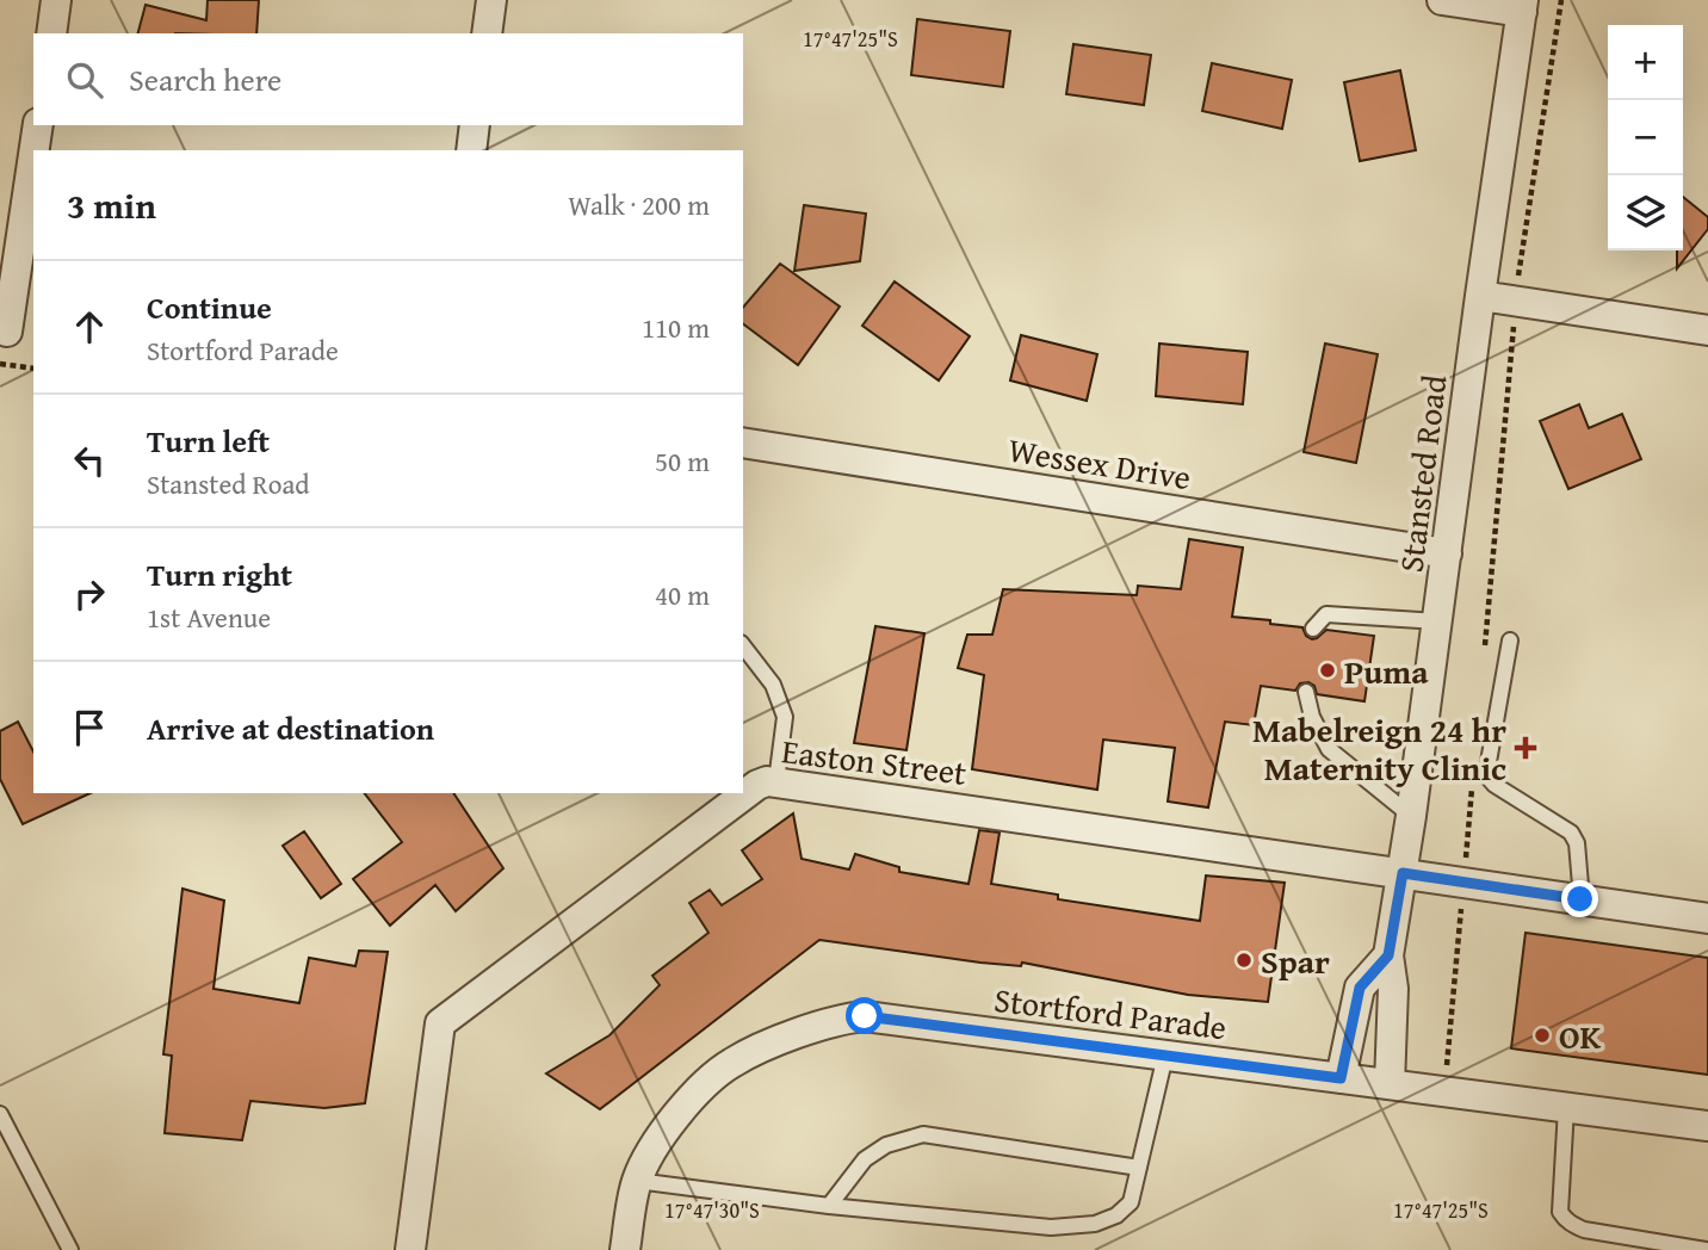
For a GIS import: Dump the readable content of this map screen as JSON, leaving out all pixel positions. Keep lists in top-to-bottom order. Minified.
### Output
{"streets":{"street":["Wessex Drive","Stansted Road","Easton Street","Stortford Parade"]},"crossings":[["Wessex Drive","Stansted Road"],["Stansted Road","Easton Street"],["Stansted Road","Stortford Parade"]],"places":{"other":["Puma","Spar","OK"],"health":["Mabelreign 24 hr Maternity Clinic"]},"page":{"map_buttons":["+","−"],"search":"Search here","heading":["3 min","Walk · 200 m"],"list":[["Continue","Stortford Parade","110 m"],["Turn left","Stansted Road","50 m"],["Turn right","1st Avenue","40 m"],"Arrive at destination"]},"coordinates":["17°47'25\"S","17°47'30\"S"]}
